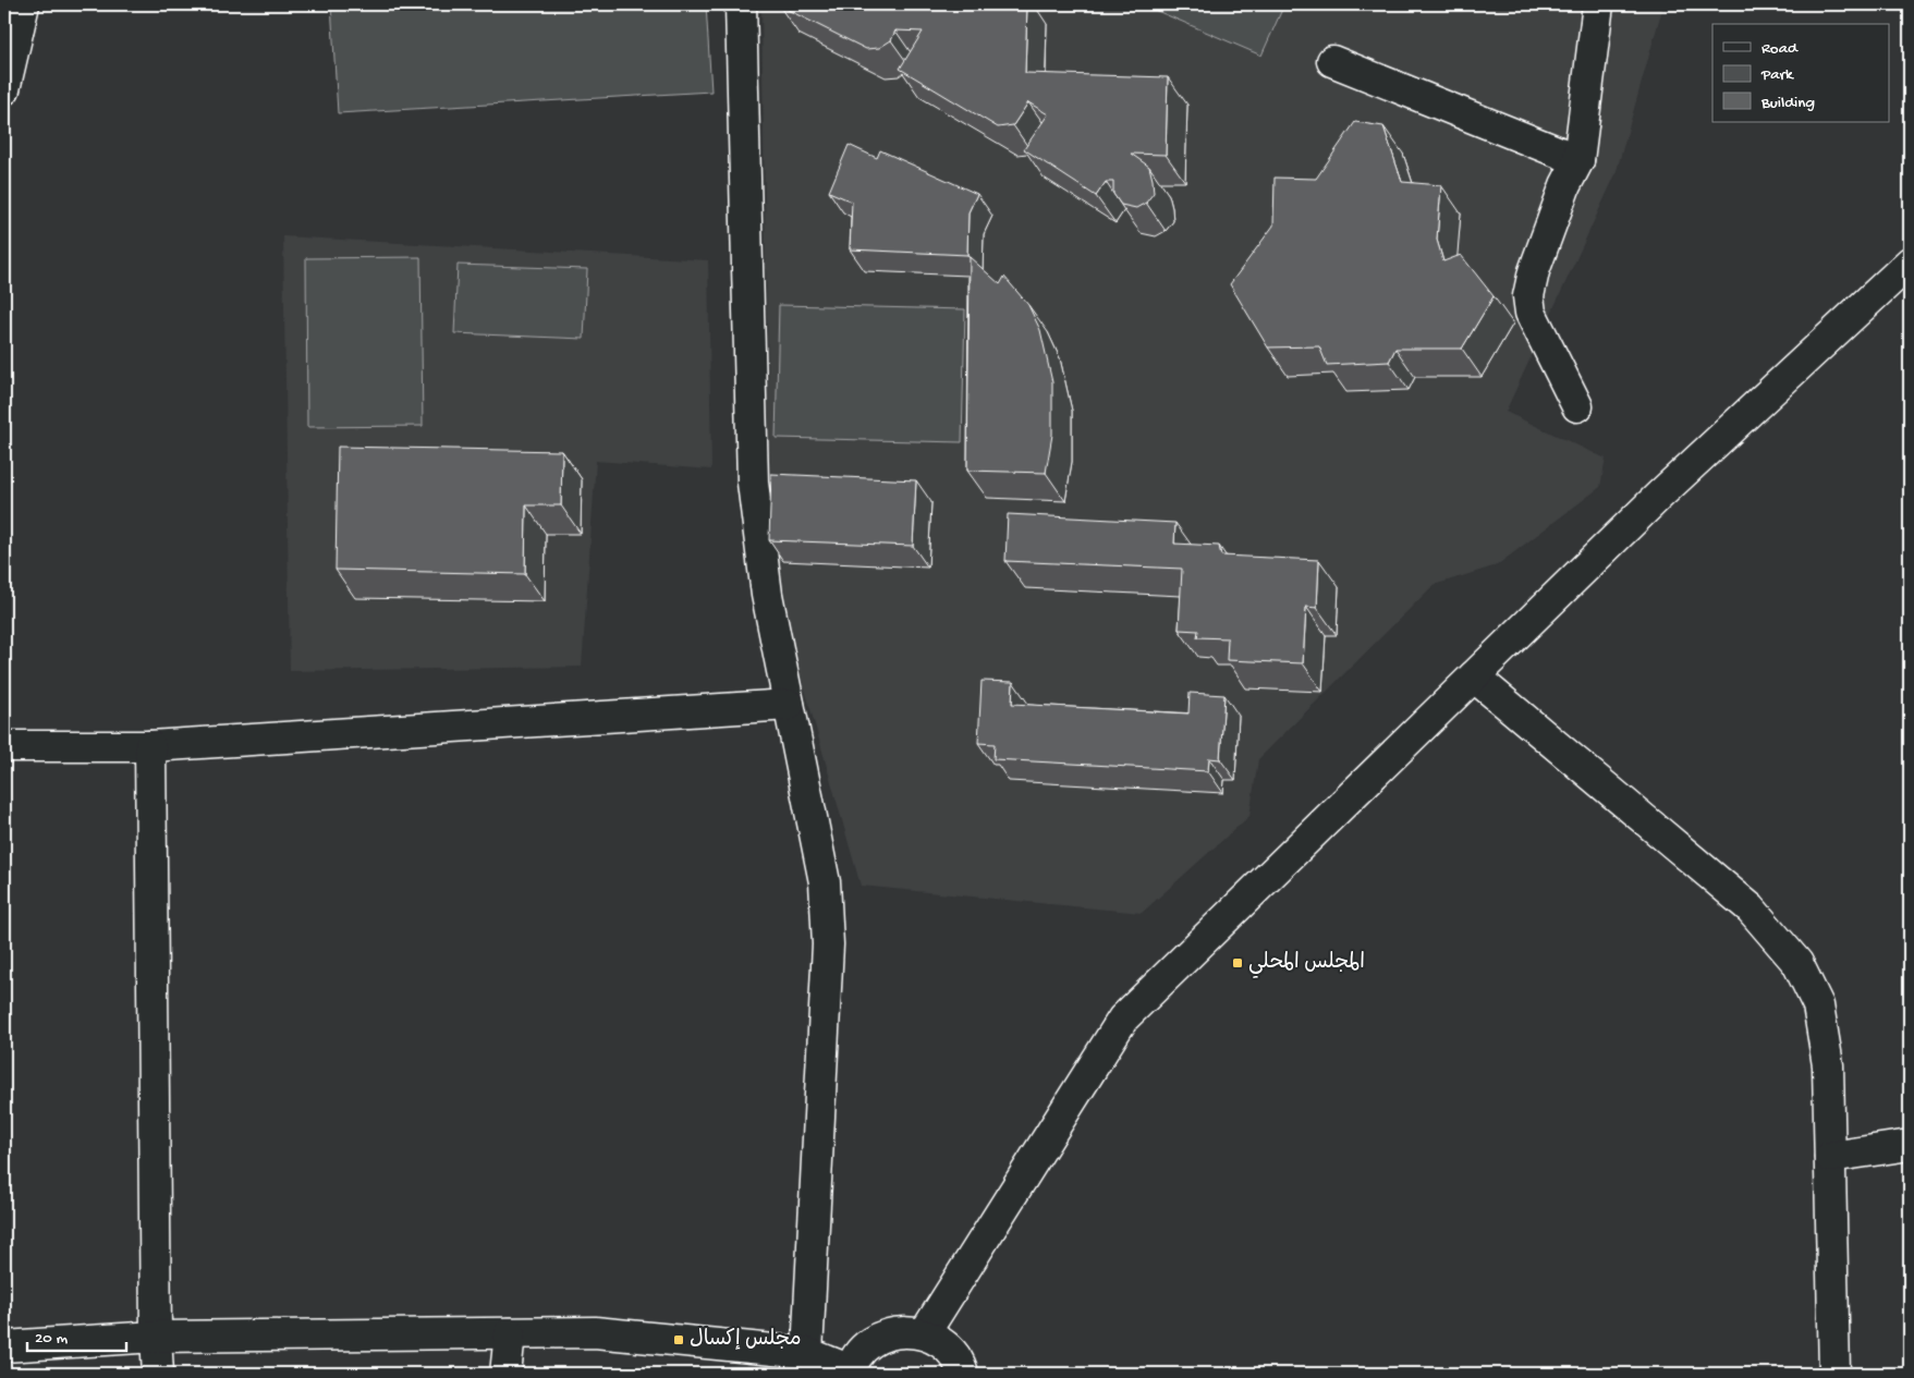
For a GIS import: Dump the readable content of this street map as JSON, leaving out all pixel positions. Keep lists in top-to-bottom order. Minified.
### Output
{"places":{"transit":["المجلس المحلي","مجلس إكسال"]},"legend":["Road","Park","Building"],"scale_bar":"20 m"}
